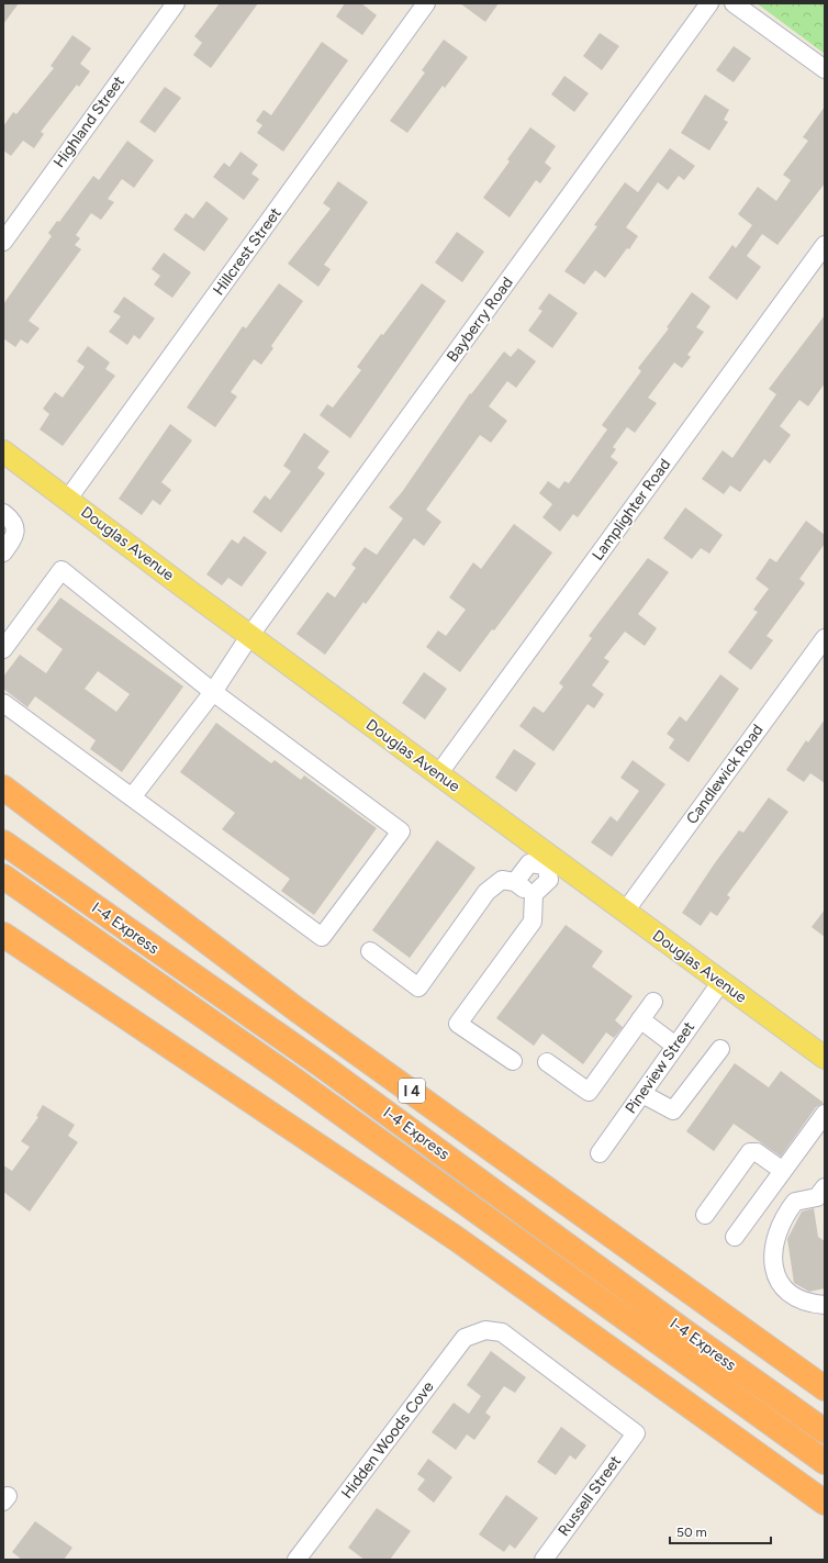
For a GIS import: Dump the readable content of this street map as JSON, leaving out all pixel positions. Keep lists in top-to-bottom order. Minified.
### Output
{"streets":{"highway":["I-4 Express","I 4"],"main road":["Douglas Avenue"],"street":["Highland Street","Hillcrest Street","Bayberry Road","Lamplighter Road","Candlewick Road","Pineview Street","Hidden Woods Cove","Russell Street"]},"crossings":[["Hillcrest Street","Douglas Avenue"],["Bayberry Road","Douglas Avenue"],["Lamplighter Road","Douglas Avenue"],["Douglas Avenue","Candlewick Road"],["Douglas Avenue","Pineview Street"],["Hidden Woods Cove","Russell Street"]],"scale_bar":"50 m"}
